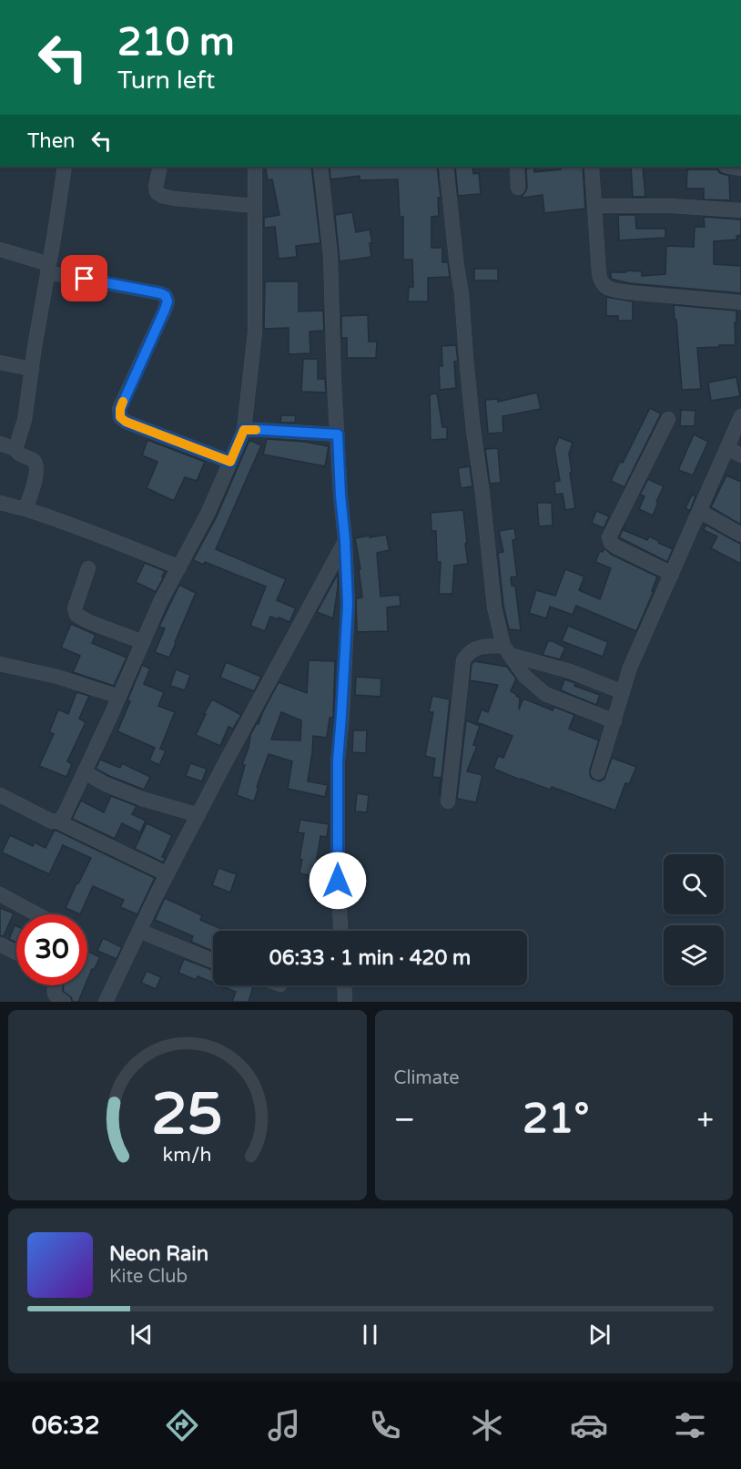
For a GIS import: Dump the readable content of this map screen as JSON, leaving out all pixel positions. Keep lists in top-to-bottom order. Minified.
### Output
{"page":{"turn":["210 m","Turn left"],"then":"Then","limit":"30","trip":"06:33 · 1 min · 420 m","tile":"Climate","heat":["−","21°","+"],"song":["Neon Rain","Kite Club"],"tabs":"06:32","gauge":["25","km/h"]}}
